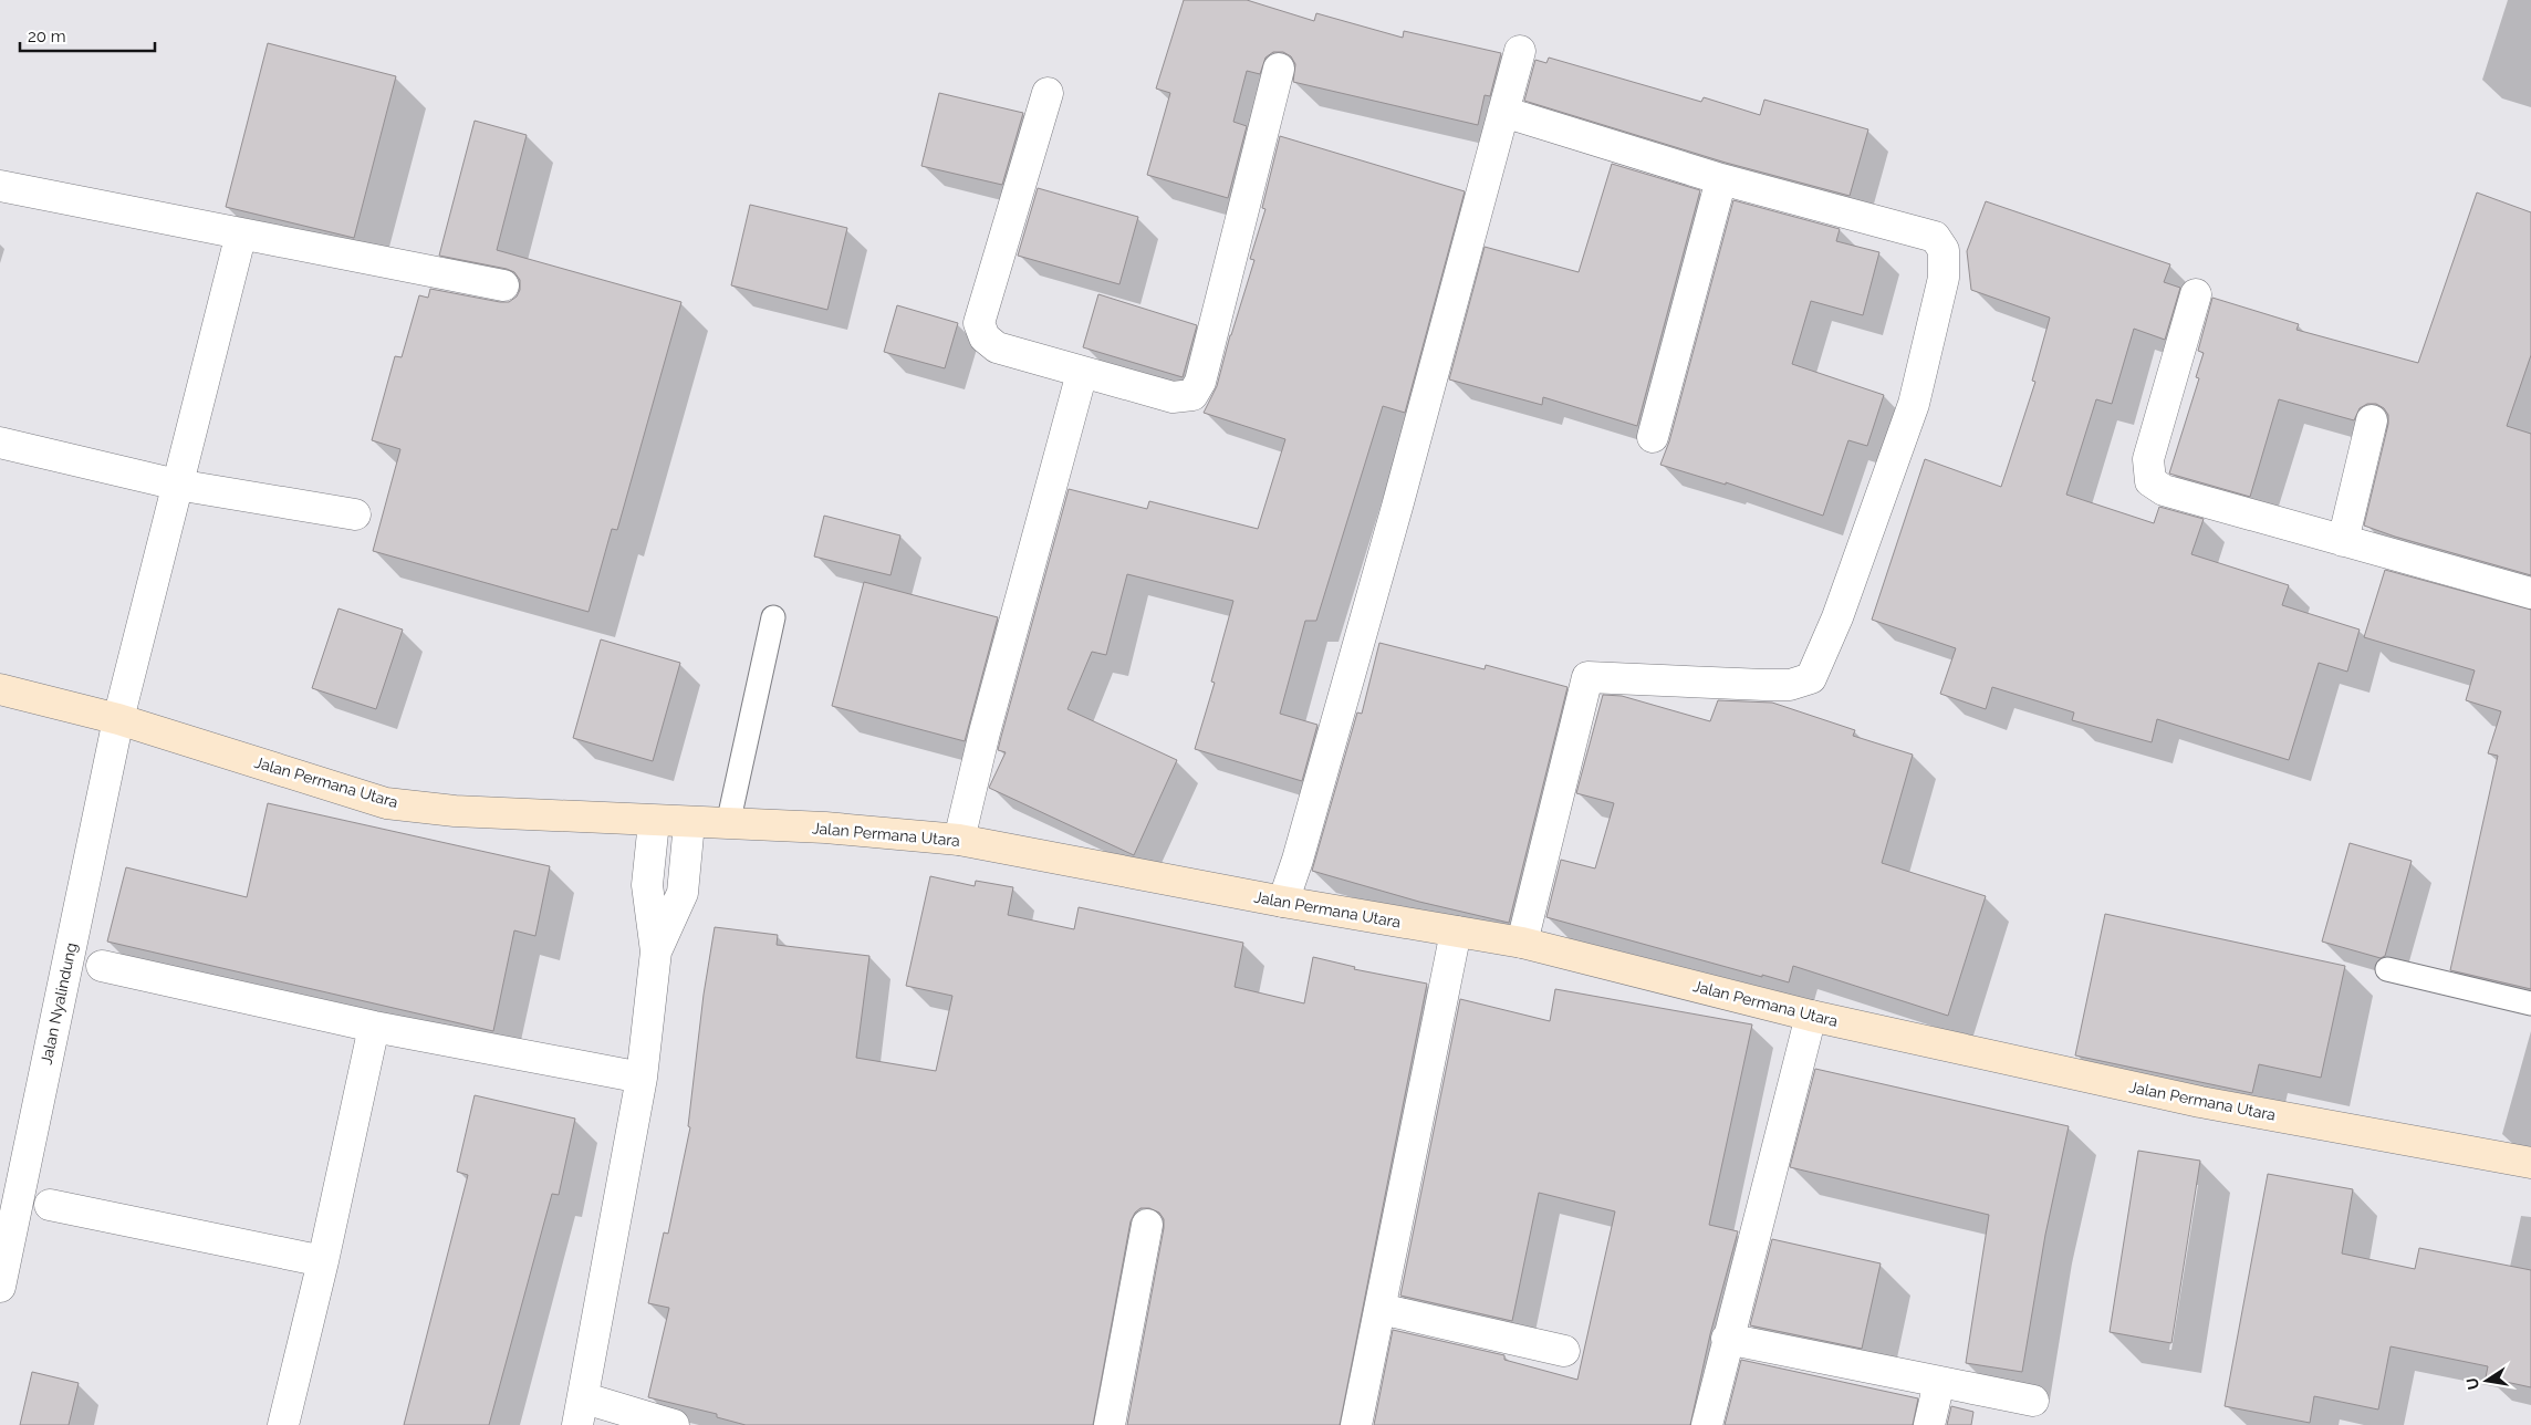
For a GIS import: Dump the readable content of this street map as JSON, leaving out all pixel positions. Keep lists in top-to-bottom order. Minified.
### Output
{"streets":{"street":["Jalan Permana Utara","Jalan Nyalindung"]},"crossings":[["Jalan Permana Utara","Jalan Nyalindung"]],"scale_bar":"20 m","north":"left"}
